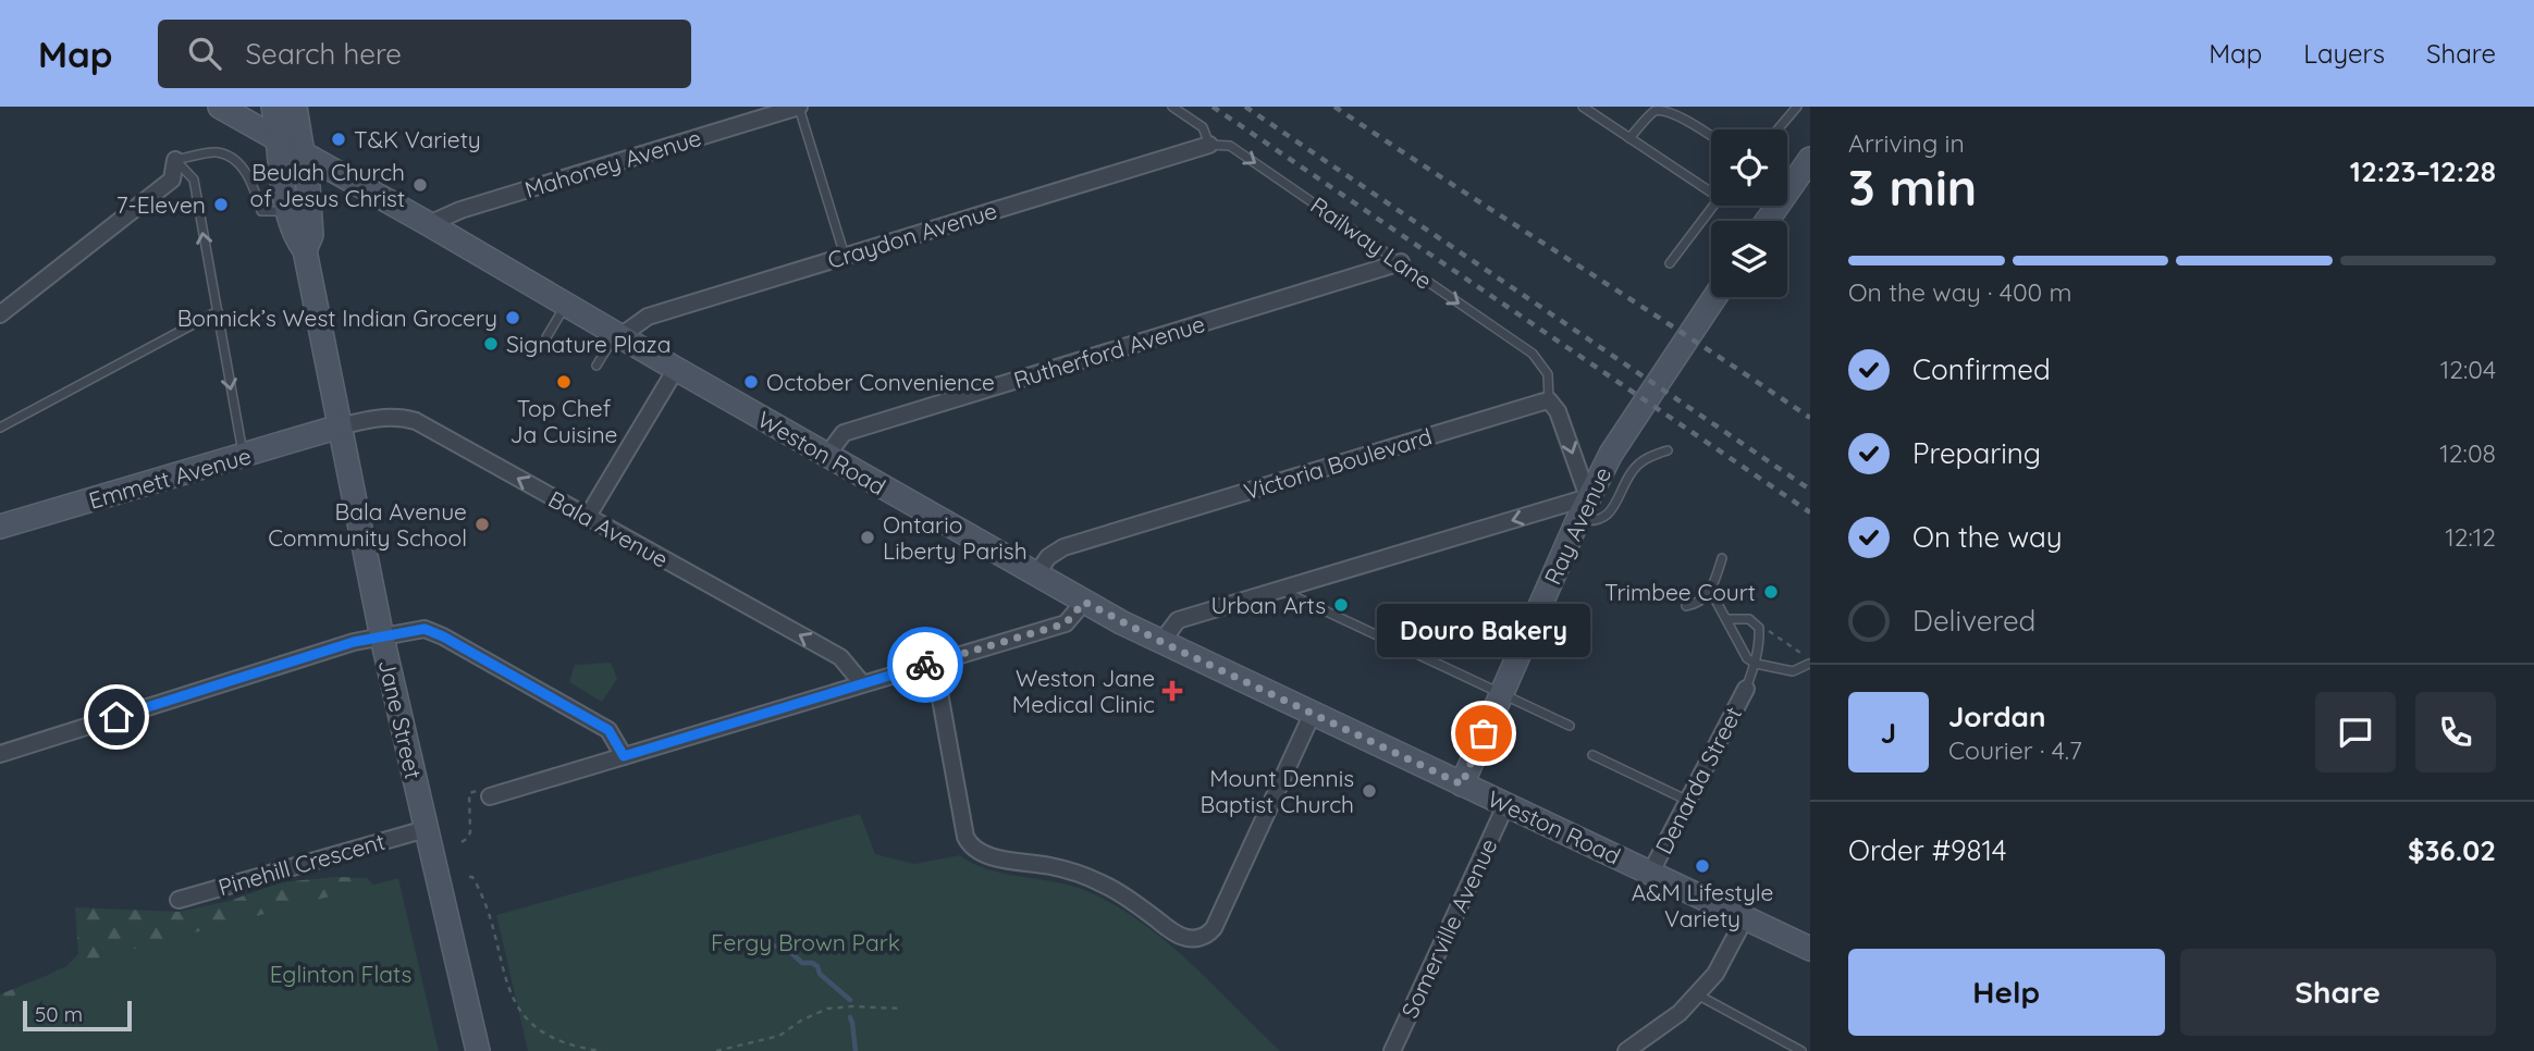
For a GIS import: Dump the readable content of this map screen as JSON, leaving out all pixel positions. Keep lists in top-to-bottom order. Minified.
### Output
{"streets":{"main road":["Weston Road","Emmett Avenue","Ray Avenue","Jane Street"],"street":["Mahoney Avenue","Craydon Avenue","Rutherford Avenue","Victoria Boulevard","Bala Avenue","Denarda Street","Pinehill Crescent","Somerville Avenue"],"lane":["Railway Lane"]},"crossings":[["Mahoney Avenue","Weston Road"],["Craydon Avenue","Railway Lane"],["Craydon Avenue","Weston Road"],["Railway Lane","Rutherford Avenue"],["Railway Lane","Victoria Boulevard"],["Rutherford Avenue","Weston Road"],["Weston Road","Victoria Boulevard"],["Weston Road","Ray Avenue"],["Weston Road","Jane Street"],["Weston Road","Denarda Street"],["Weston Road","Somerville Avenue"],["Emmett Avenue","Bala Avenue"],["Emmett Avenue","Jane Street"],["Bala Avenue","Jane Street"],["Jane Street","Pinehill Crescent"]],"one_way":["Railway Lane","Bala Avenue"],"parks":["Fergy Brown Park","Eglinton Flats"],"places":{"other":["T&K Variety","Beulah Church of Jesus Christ","7-Eleven","Bonnick’s West Indian Grocery","Signature Plaza","Top Chef Ja Cuisine","October Convenience","Bala Avenue Community School","Ontario Liberty Parish","Trimbee Court","Urban Arts","Douro Bakery","Mount Dennis Baptist Church","A&M Lifestyle Variety"],"health":["Weston Jane Medical Clinic"]},"scale_bar":"50 m","page":{"header":"Map","search":"Search here","nav":["Map","Layers","Share"],"heading":["3 min","Arriving in","12:23–12:28"],"panel":["Jordan","Courier · 4.7","Order #9814","$36.02"],"bar":"On the way · 400 m","list":[["Confirmed","12:04"],["Preparing","12:08"],["On the way","12:12"],"Delivered"],"bubble":"Douro Bakery","round":"J","buttons":["Help","Share"],"scale":"50 m"}}
